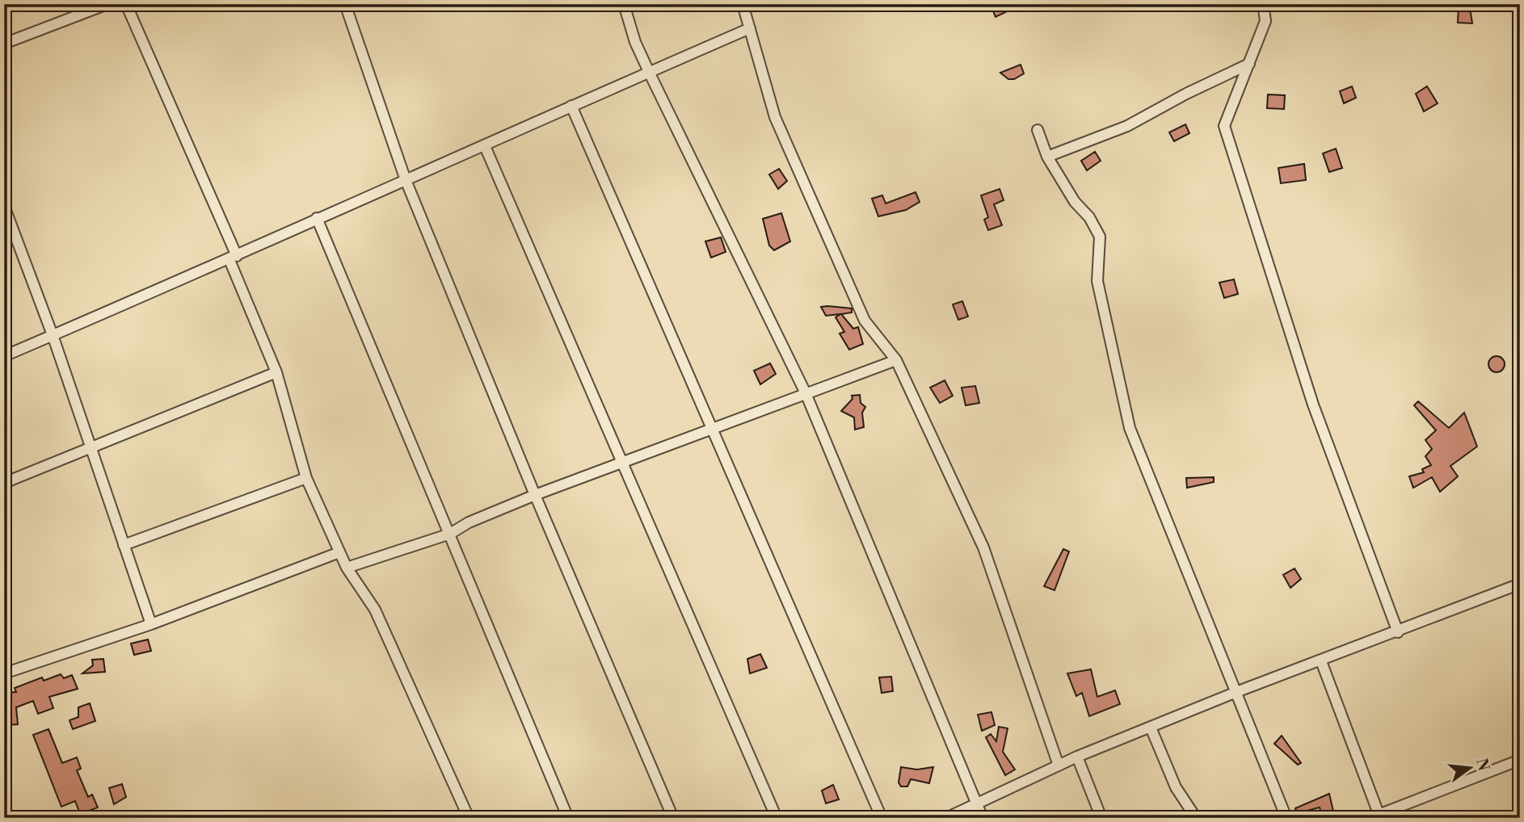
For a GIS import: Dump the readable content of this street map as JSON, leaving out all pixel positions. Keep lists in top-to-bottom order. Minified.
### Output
{"north":"right"}
